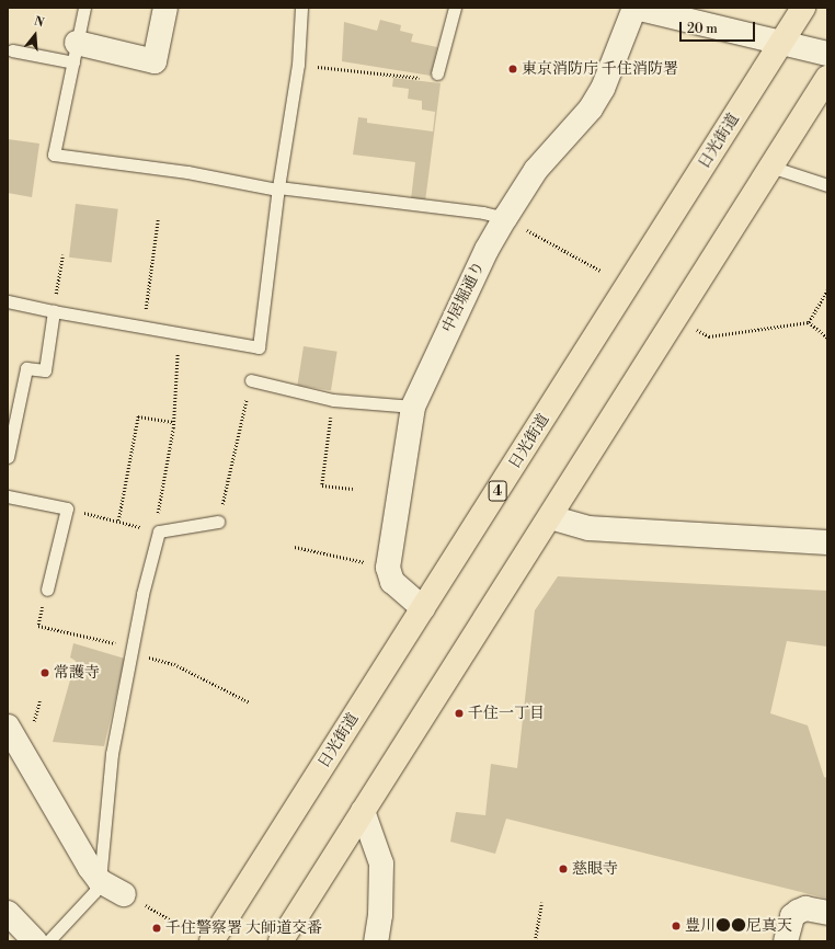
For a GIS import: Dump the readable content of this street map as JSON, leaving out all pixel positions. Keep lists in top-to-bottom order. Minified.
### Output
{"streets":{"highway":["日光街道","4"],"street":["中居堀通り"]},"places":["東京消防庁 千住消防署","常護寺","千住一丁目","慈眼寺","豊川●●尼真天","千住警察署 大師道交番"],"scale_bar":"20 m","north":"top"}
